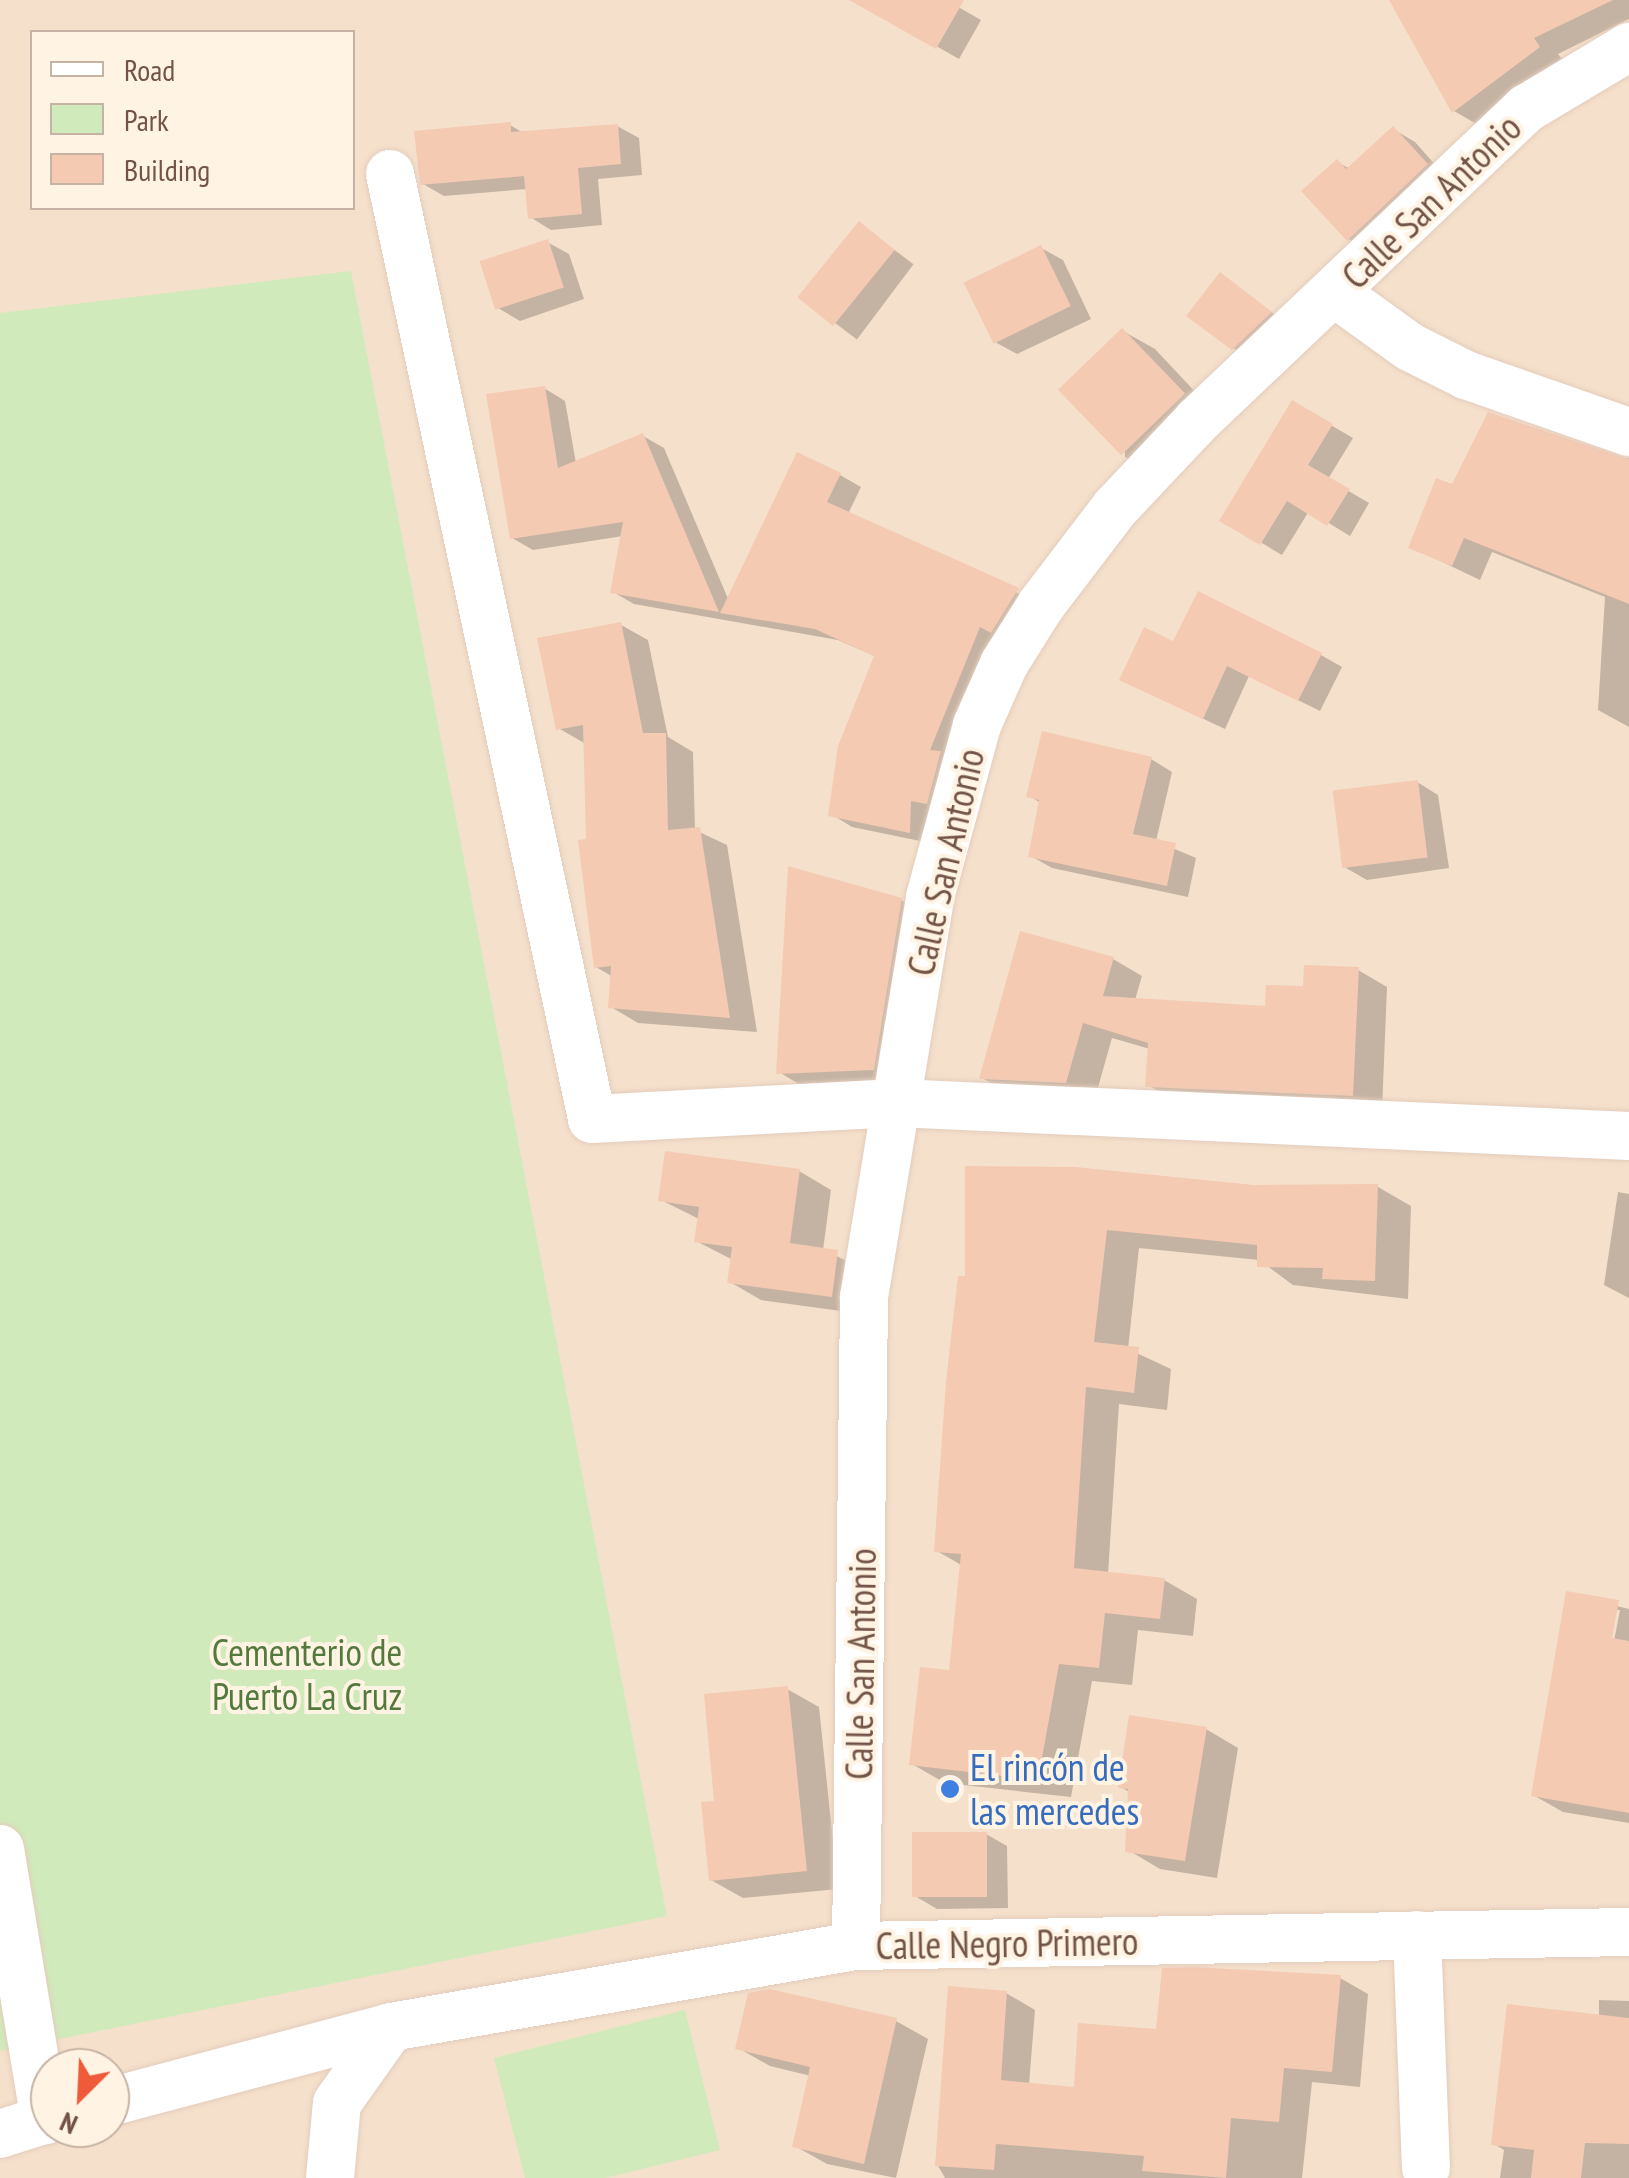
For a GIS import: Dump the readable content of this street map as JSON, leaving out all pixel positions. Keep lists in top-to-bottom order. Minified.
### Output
{"streets":{"street":["Calle San Antonio","Calle Negro Primero"]},"crossings":[["Calle San Antonio","Calle Negro Primero"]],"parks":["Cementerio de Puerto La Cruz"],"places":["El rincón de las mercedes"],"legend":["Road","Park","Building"],"north":"bottom left"}
